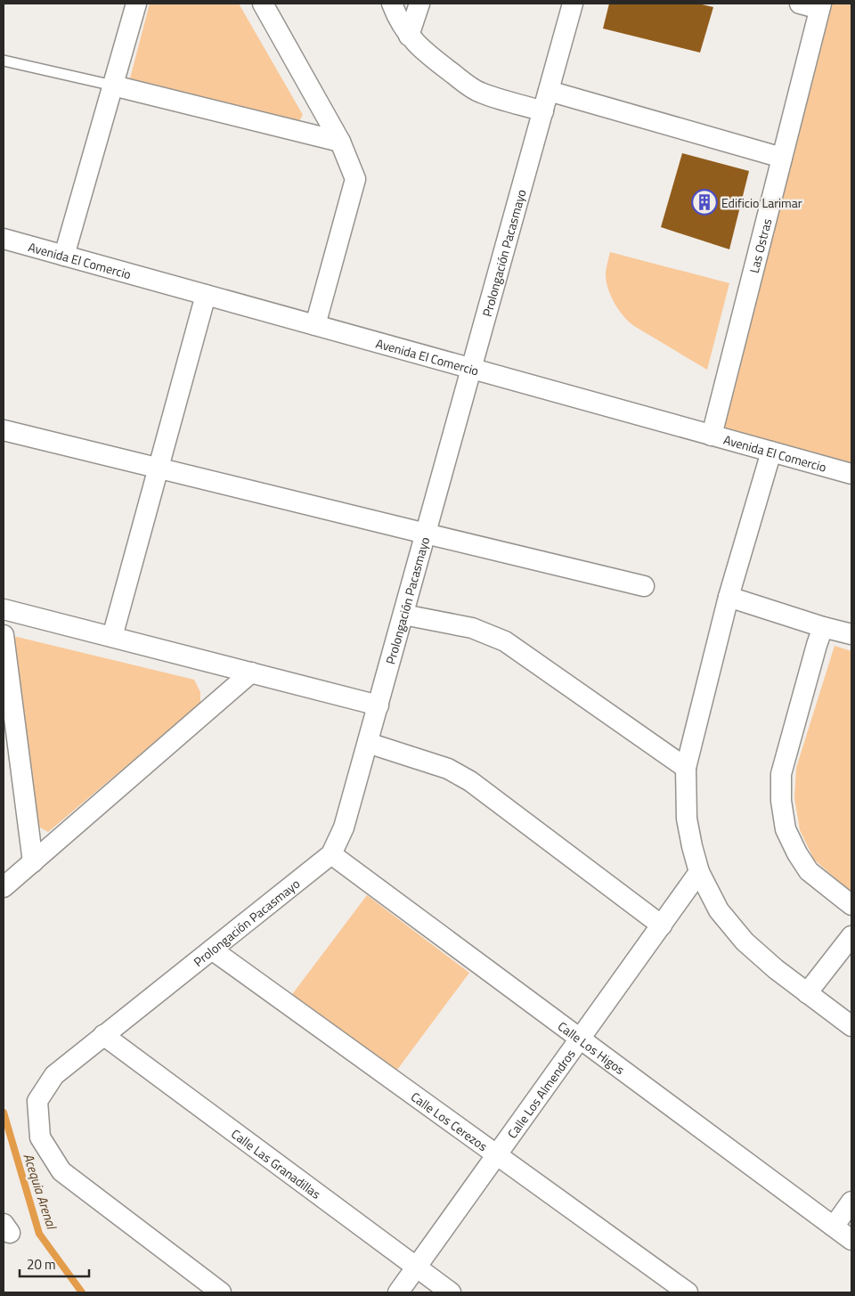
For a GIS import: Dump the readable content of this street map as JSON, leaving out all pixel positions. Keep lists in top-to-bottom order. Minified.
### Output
{"streets":{"street":["Las Ostras","Prolongación Pacasmayo","Avenida El Comercio","Calle Los Higos","Calle Los Almendros","Calle Los Cerezos","Calle Las Granadillas"]},"crossings":[["Las Ostras","Avenida El Comercio"],["Prolongación Pacasmayo","Avenida El Comercio"],["Prolongación Pacasmayo","Calle Los Higos"],["Prolongación Pacasmayo","Calle Los Cerezos"],["Prolongación Pacasmayo","Calle Las Granadillas"],["Calle Los Higos","Calle Los Almendros"],["Calle Los Almendros","Calle Los Cerezos"],["Calle Los Almendros","Calle Las Granadillas"]],"water":["Acequia Arenal"],"places":{"building":["Edificio Larimar"]},"scale_bar":"20 m"}
